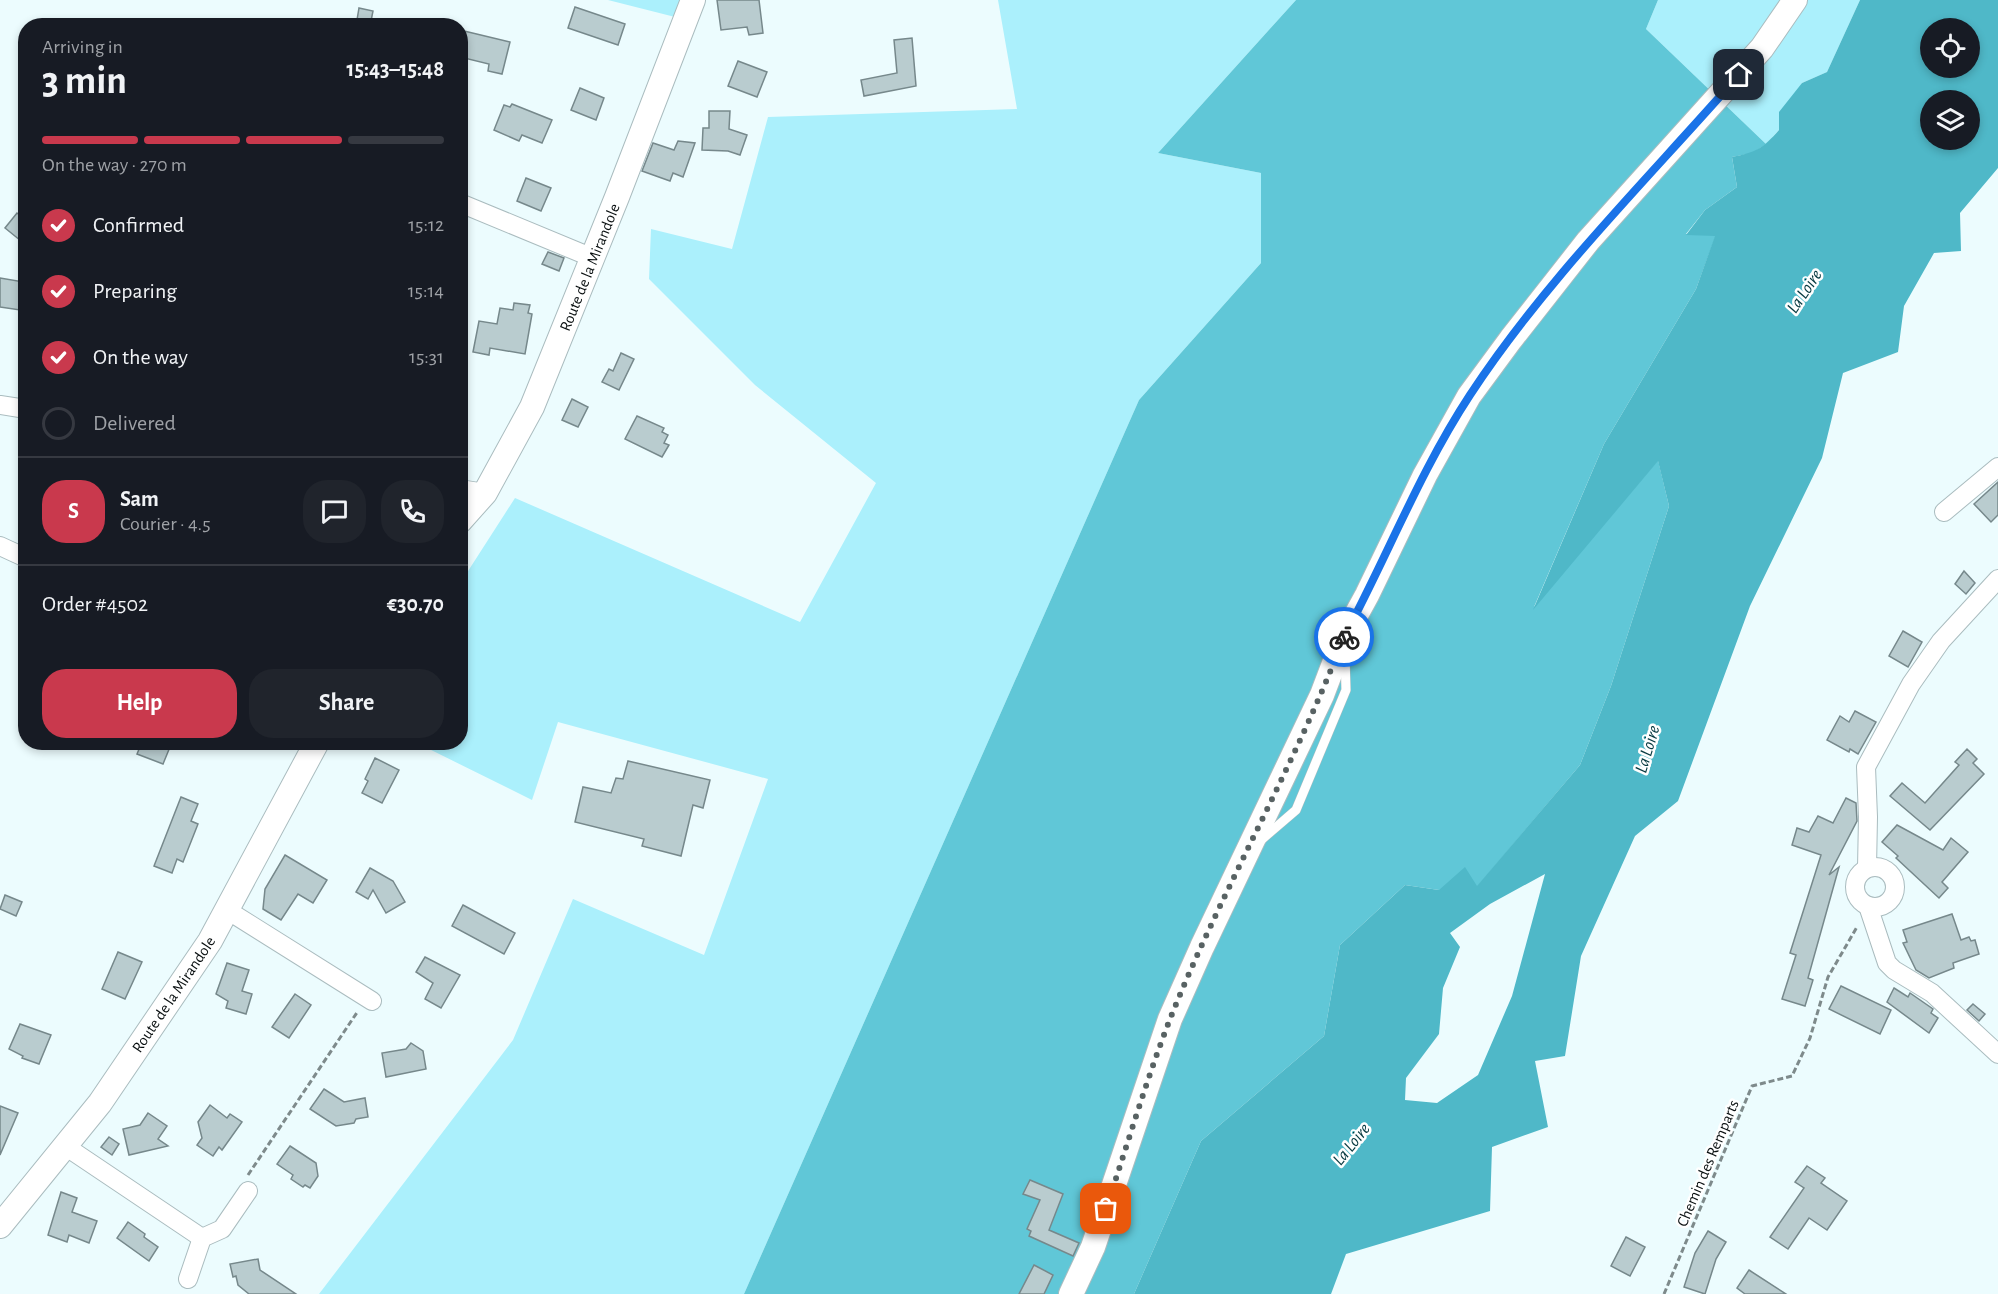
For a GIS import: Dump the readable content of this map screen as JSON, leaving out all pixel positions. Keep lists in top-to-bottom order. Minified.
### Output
{"streets":{"main road":["Route de la Mirandole"],"path":["Chemin des Remparts"]},"water":["La Loire"],"page":{"heading":["3 min","Arriving in","15:43–15:48"],"panel":["Sam","Courier · 4.5","Order #4502","€30.70"],"bar":"On the way · 270 m","list":[["Confirmed","15:12"],["Preparing","15:14"],["On the way","15:31"],"Delivered"],"round":"S","buttons":["Help","Share"]}}
